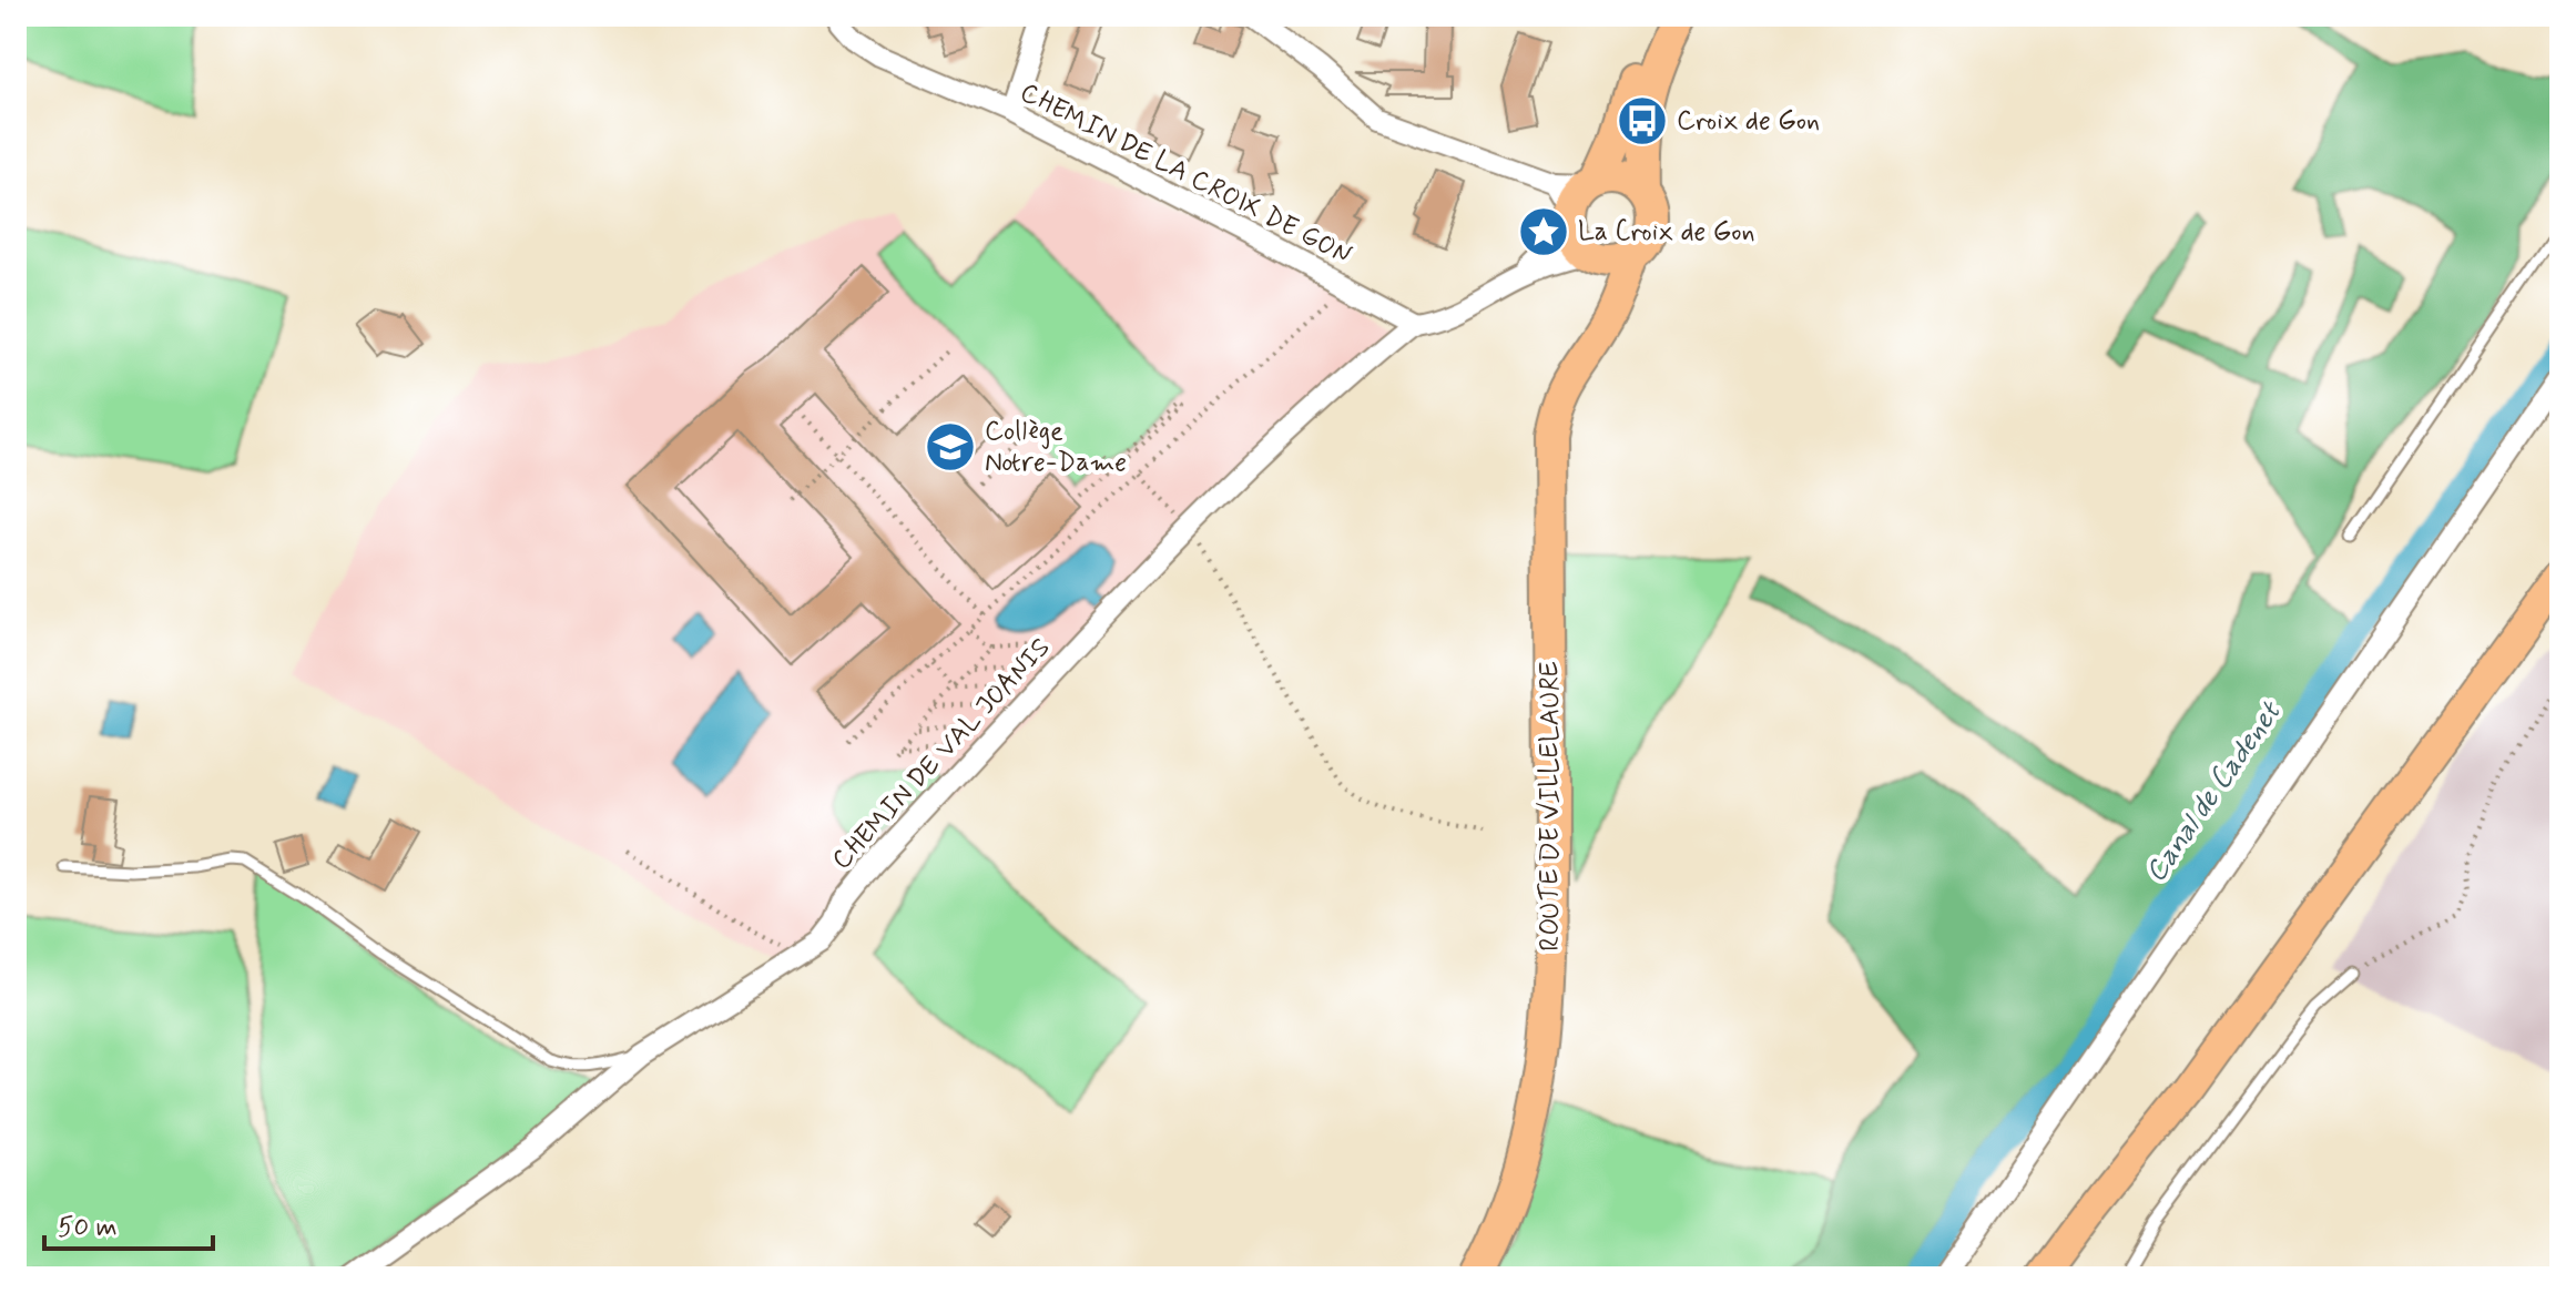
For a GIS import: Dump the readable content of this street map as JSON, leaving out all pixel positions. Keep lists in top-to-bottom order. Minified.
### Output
{"streets":{"main road":["ROUTE DE VILLELAURE"],"street":["CHEMIN DE LA CROIX DE GON","CHEMIN DE VAL JOANIS"]},"crossings":[["CHEMIN DE LA CROIX DE GON","CHEMIN DE VAL JOANIS"]],"water":["Canal de Cadenet"],"places":{"bus stop":["Croix de Gon"],"place":["La Croix de Gon"],"school or university":["Collège Notre-Dame"]},"scale_bar":"50 m"}
